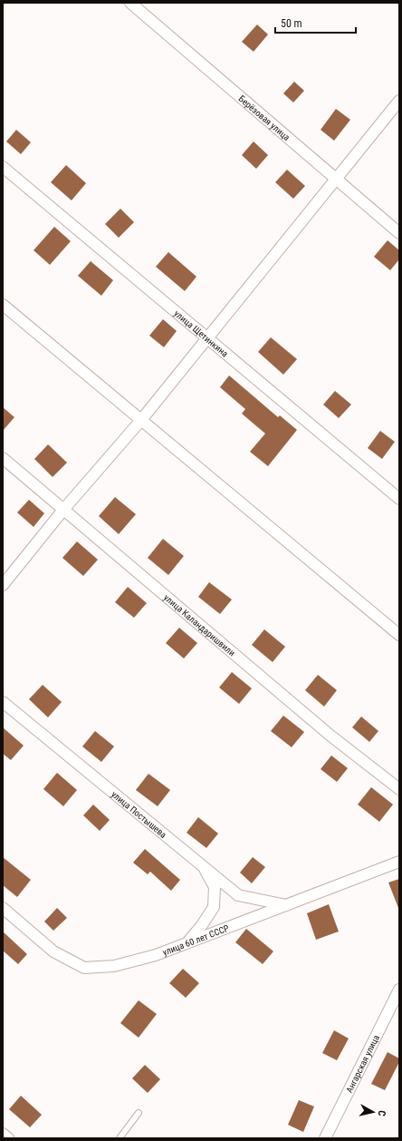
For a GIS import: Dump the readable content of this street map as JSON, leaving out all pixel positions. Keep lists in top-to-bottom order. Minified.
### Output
{"streets":{"street":["Берёзовая улица","улица Щетинкина","улица Каландаришвили","улица Постышева","улица 60 лет СССР","Ангарская улица"]},"crossings":[["улица Постышева","улица 60 лет СССР"]],"scale_bar":"50 m","north":"right"}
